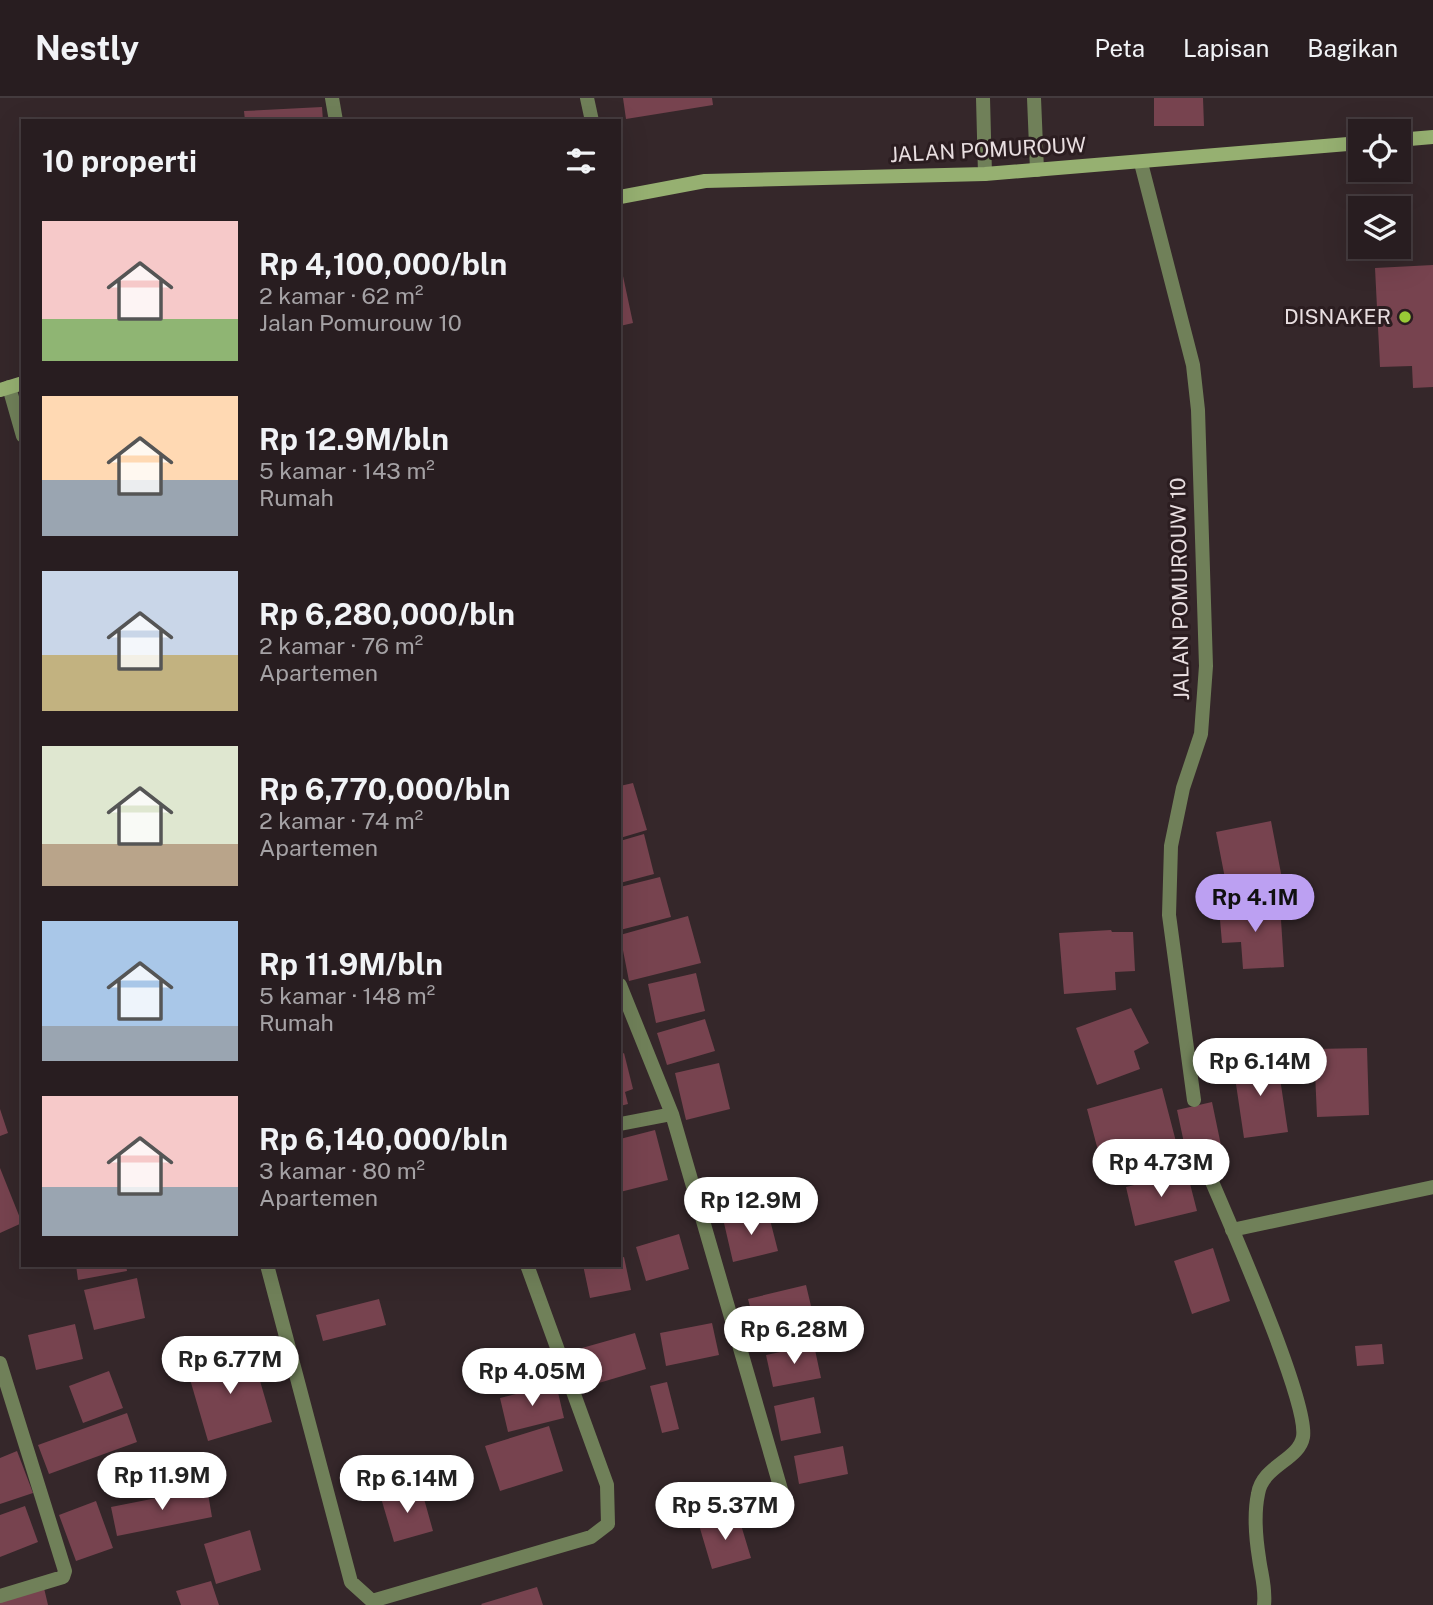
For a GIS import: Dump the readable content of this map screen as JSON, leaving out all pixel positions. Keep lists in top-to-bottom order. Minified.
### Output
{"streets":{"main road":["JALAN POMUROUW"],"street":["JALAN POMUROUW 10"]},"crossings":[["JALAN POMUROUW","JALAN POMUROUW 10"]],"places":["DISNAKER"],"page":{"header":"Nestly","nav":["Peta","Lapisan","Bagikan"],"heading":"10 properti","list":[{"name":"Rp 4,100,000/bln","note":"2 kamar · 62 m² · Jalan Pomurouw 10"},{"name":"Rp 12.9M/bln","note":"5 kamar · 143 m² · Rumah"},{"name":"Rp 6,280,000/bln","note":"2 kamar · 76 m² · Apartemen"},{"name":"Rp 6,770,000/bln","note":"2 kamar · 74 m² · Apartemen"},{"name":"Rp 11.9M/bln","note":"5 kamar · 148 m² · Rumah"},{"name":"Rp 6,140,000/bln","note":"3 kamar · 80 m² · Apartemen"}],"price":["Rp 4.1M","Rp 6.14M","Rp 4.73M","Rp 12.9M","Rp 6.28M","Rp 6.77M","Rp 4.05M","Rp 11.9M","Rp 6.14M","Rp 5.37M"]}}
